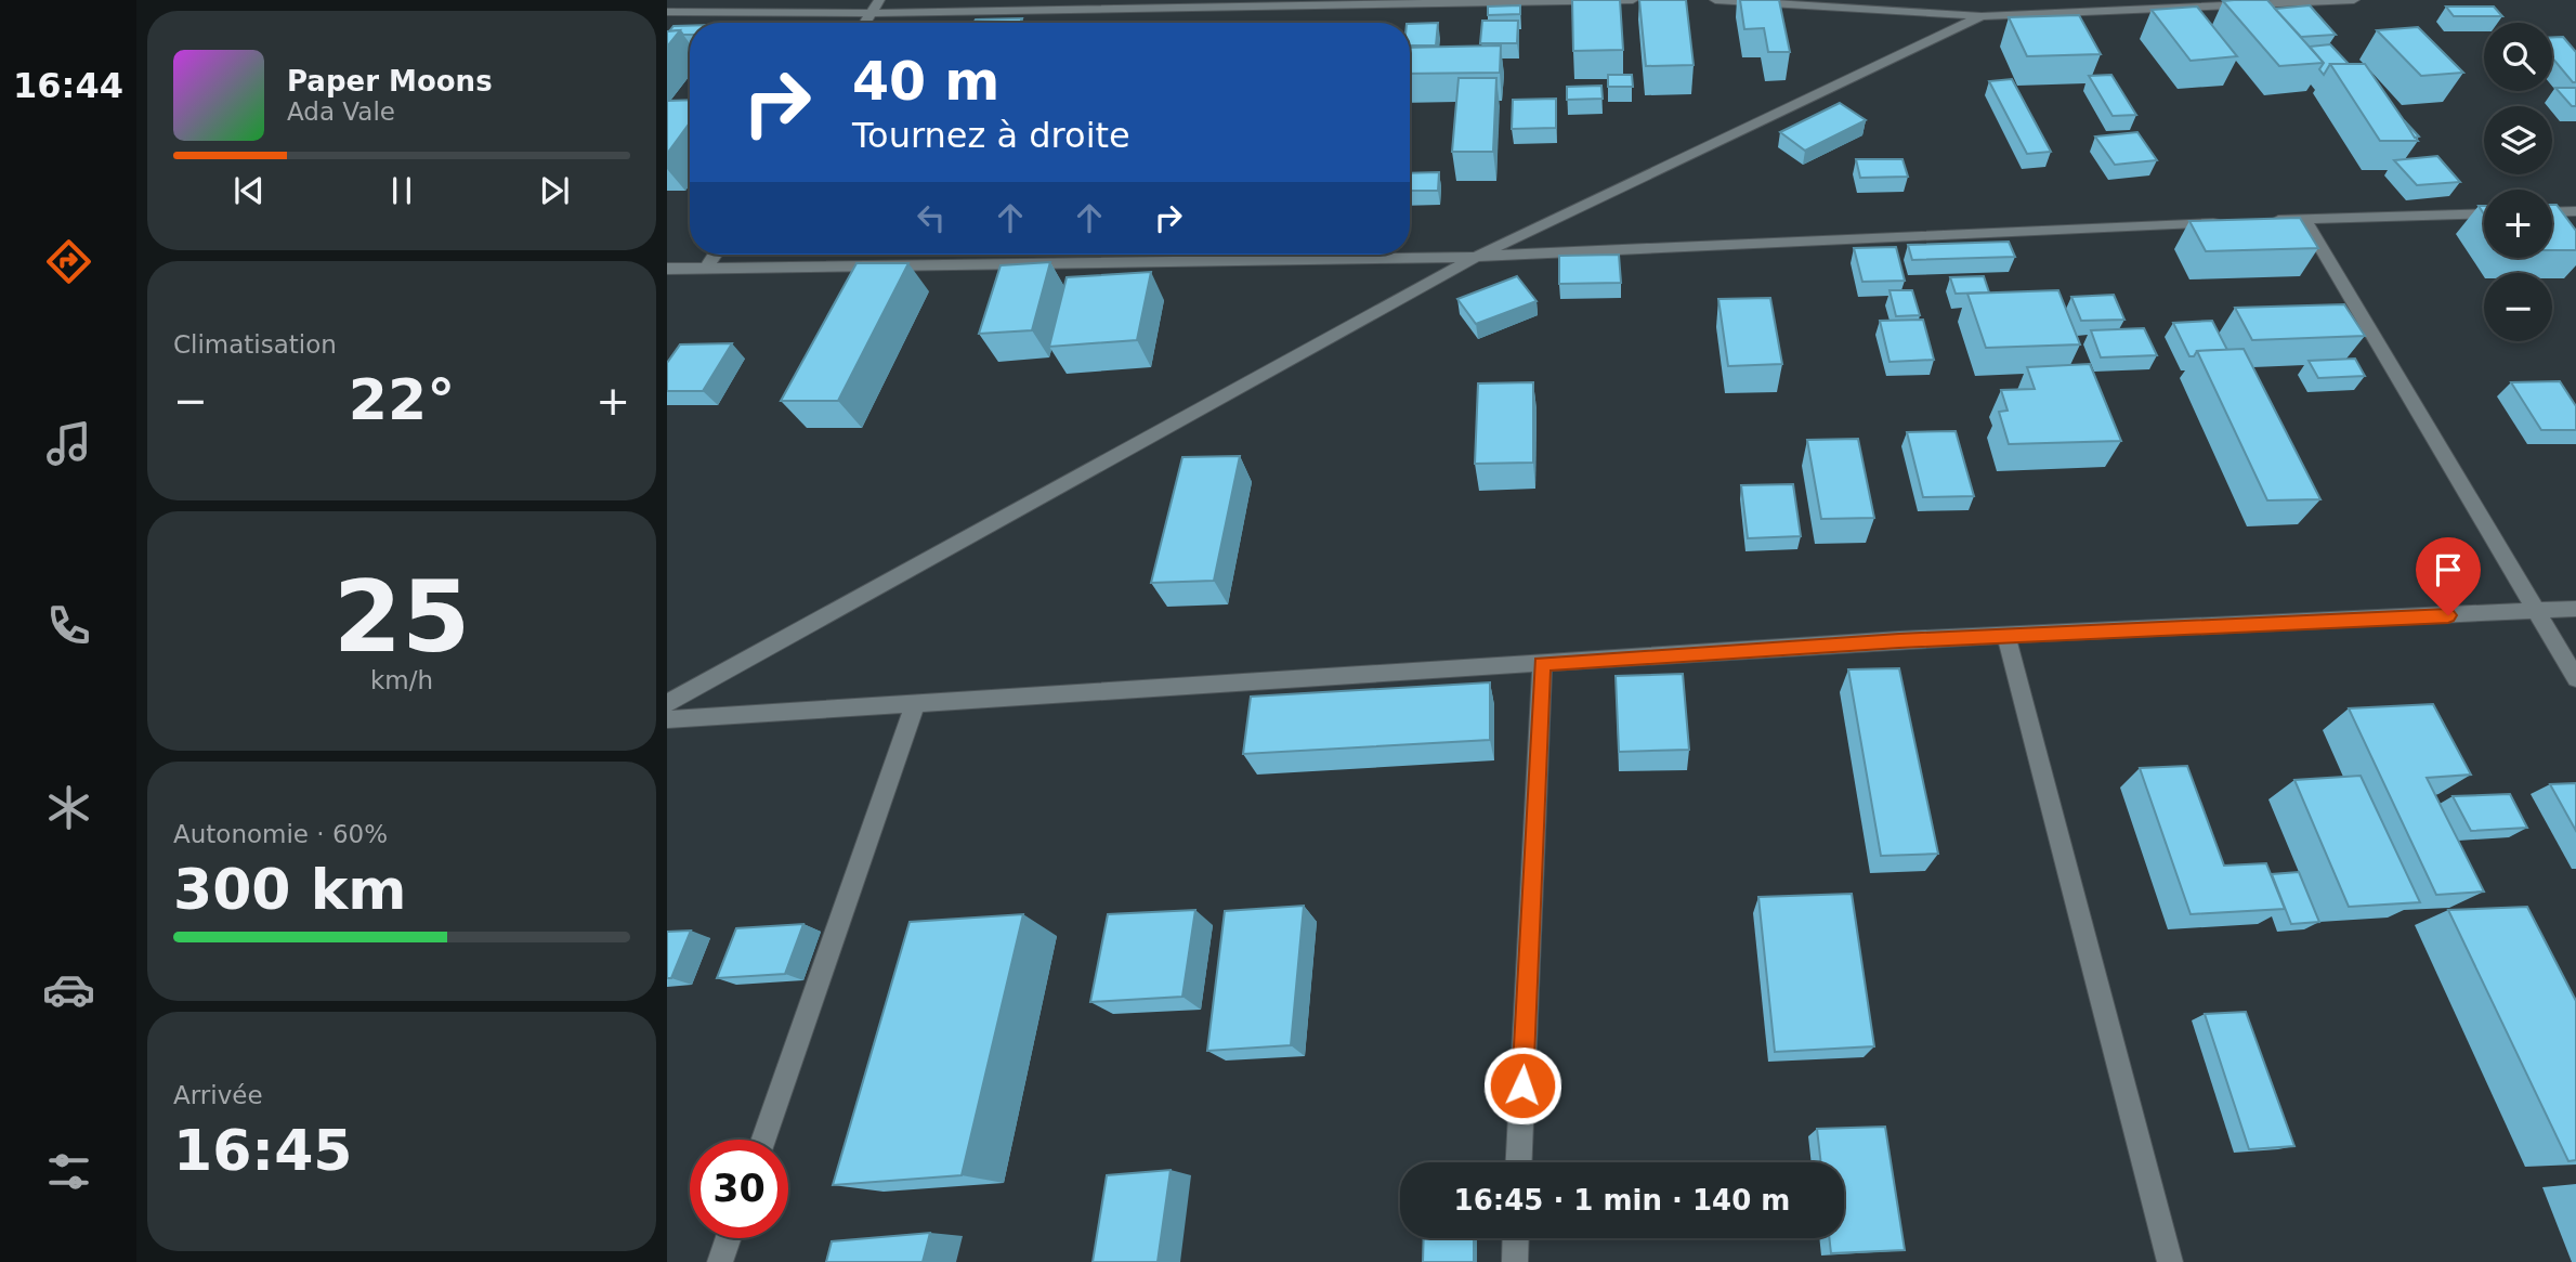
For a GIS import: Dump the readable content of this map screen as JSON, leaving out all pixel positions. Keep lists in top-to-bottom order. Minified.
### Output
{"page":{"tabs":"16:44","map_buttons":["+","−"],"turn":["40 m","Tournez à droite"],"song":["Paper Moons","Ada Vale"],"tile":["Climatisation",["25","km/h"],["Autonomie · 60%","300 km"],["Arrivée","16:45"]],"heat":["−","22°","+"],"limit":"30","trip":"16:45 · 1 min · 140 m"}}
